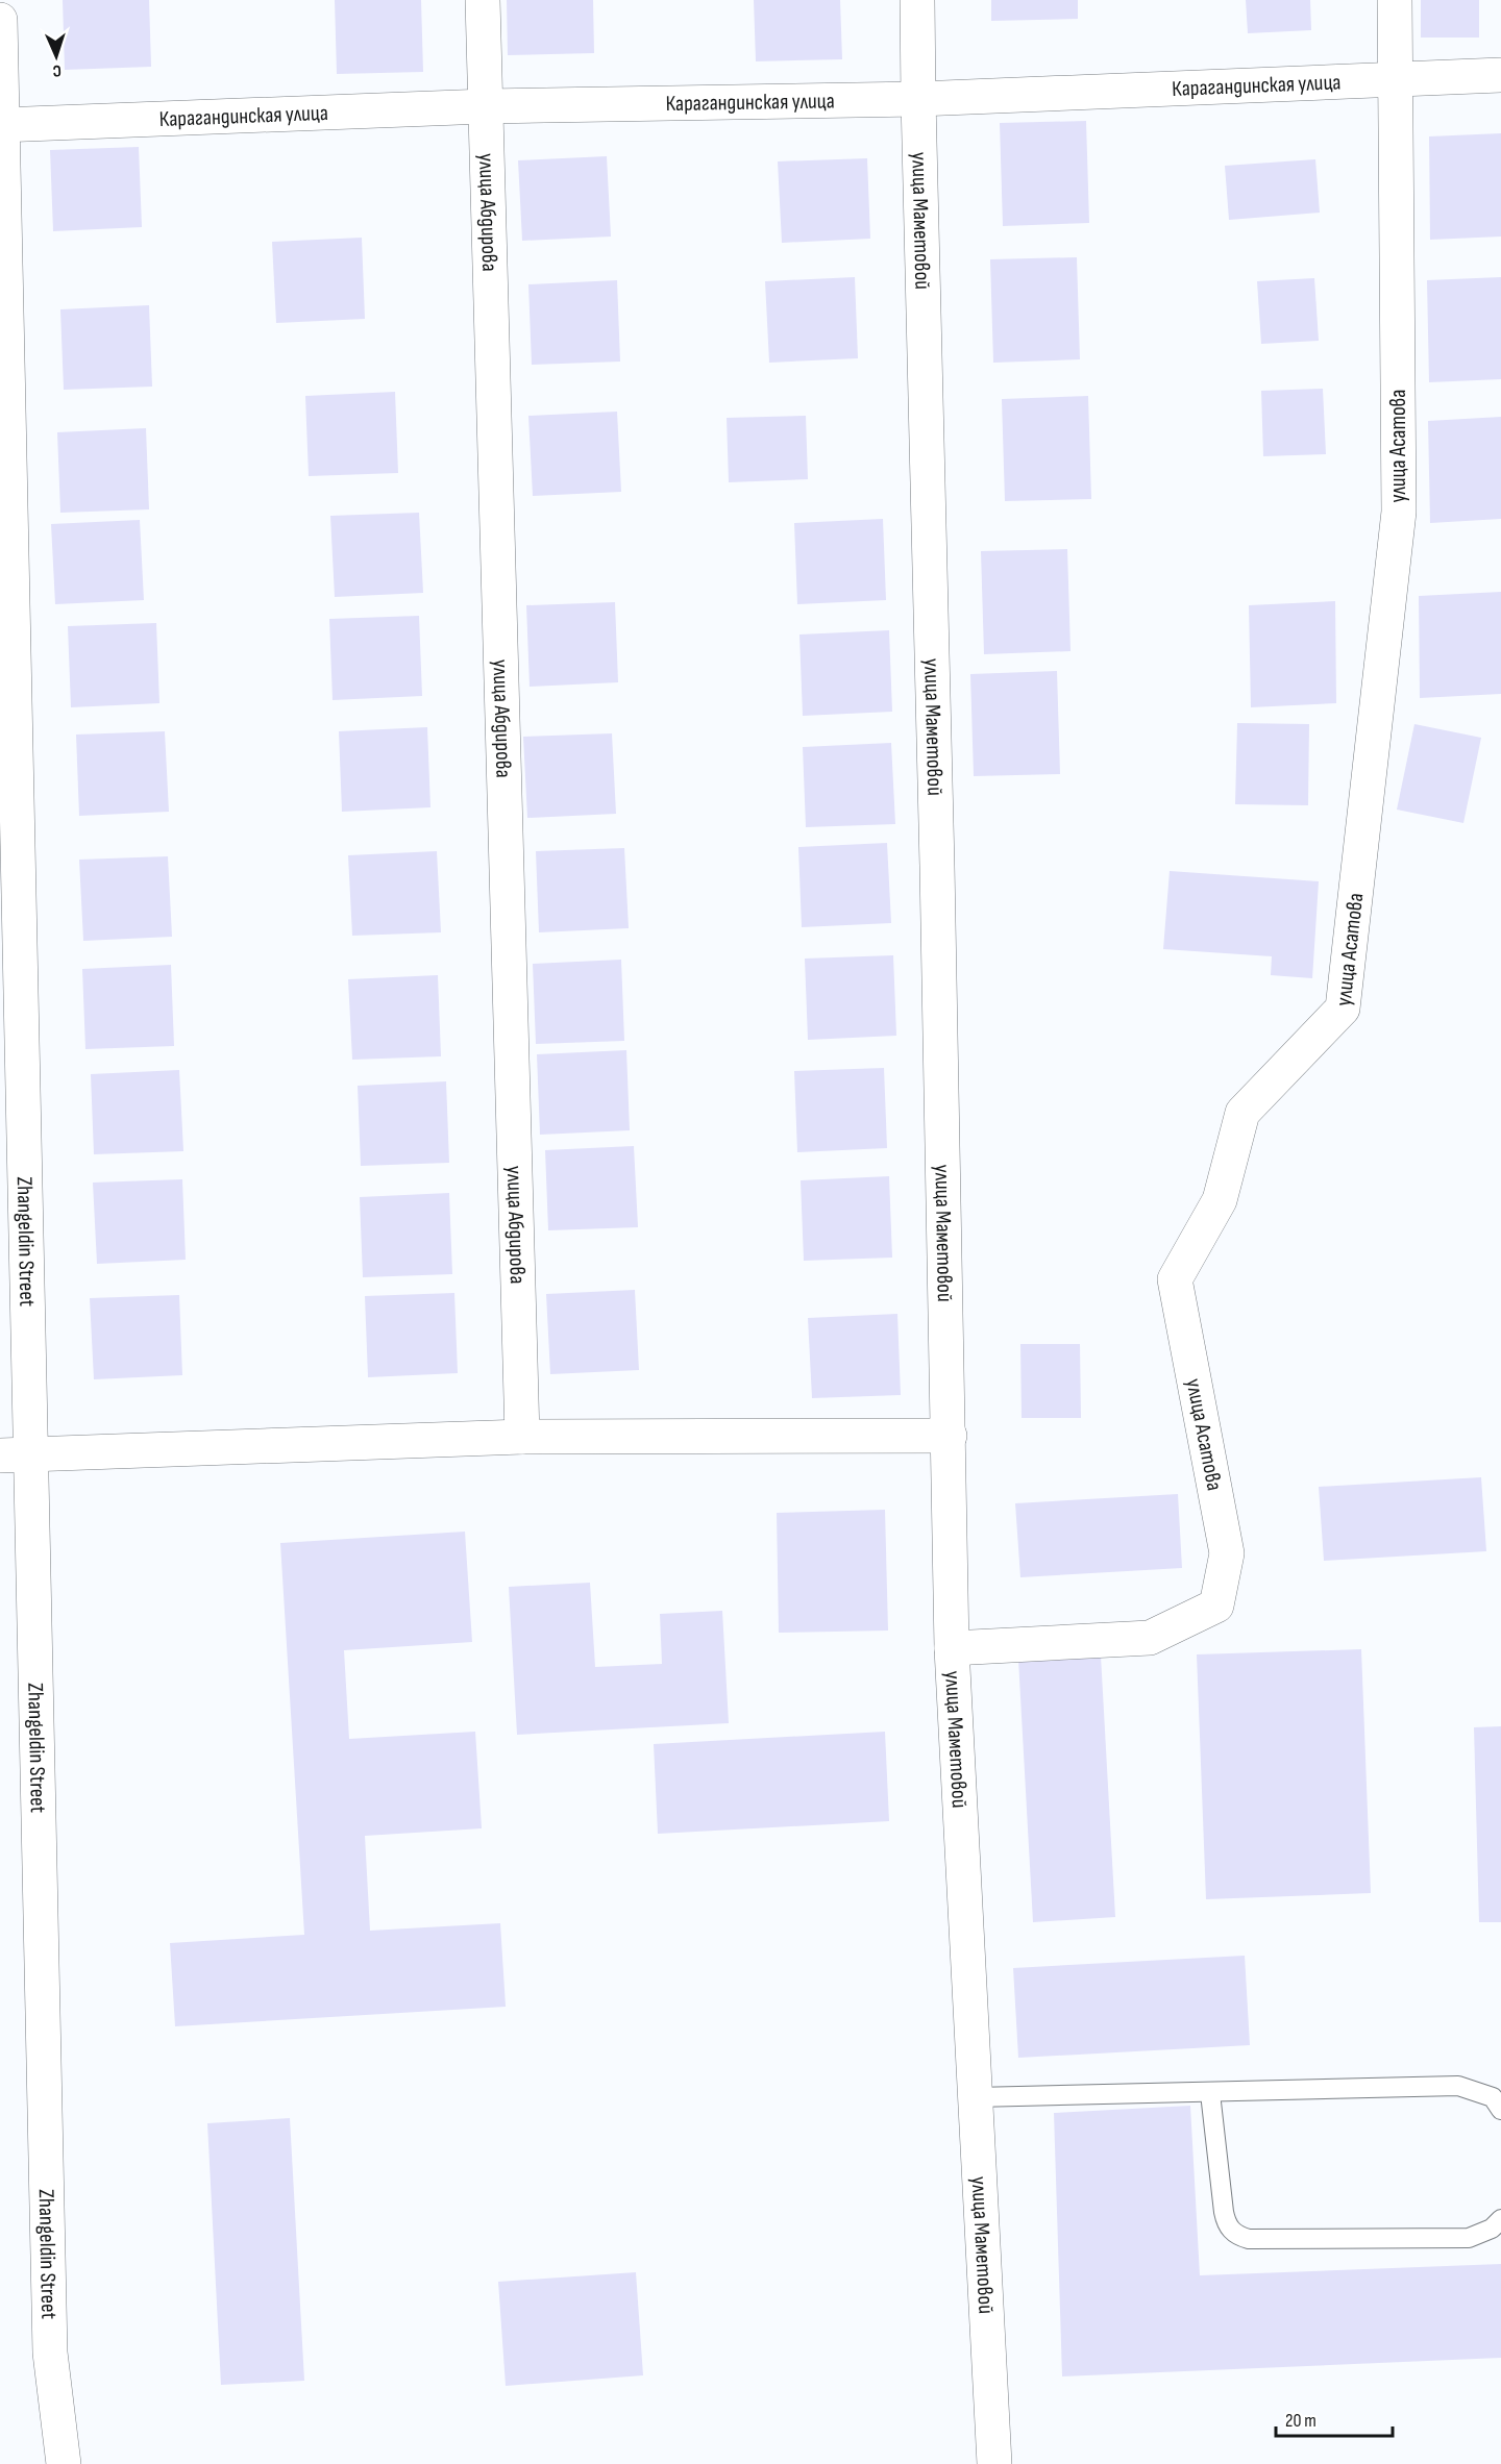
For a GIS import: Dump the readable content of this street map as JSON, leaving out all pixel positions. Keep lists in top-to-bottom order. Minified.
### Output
{"streets":{"street":["Карагандинская улица","улица Абдирова","улица Маметовой","улица Асатова","Zhangeldin Street"]},"crossings":[["Карагандинская улица","улица Абдирова"],["Карагандинская улица","улица Маметовой"],["Карагандинская улица","улица Асатова"],["Карагандинская улица","Zhangeldin Street"],["улица Маметовой","улица Асатова"]],"scale_bar":"20 m","north":"bottom"}
